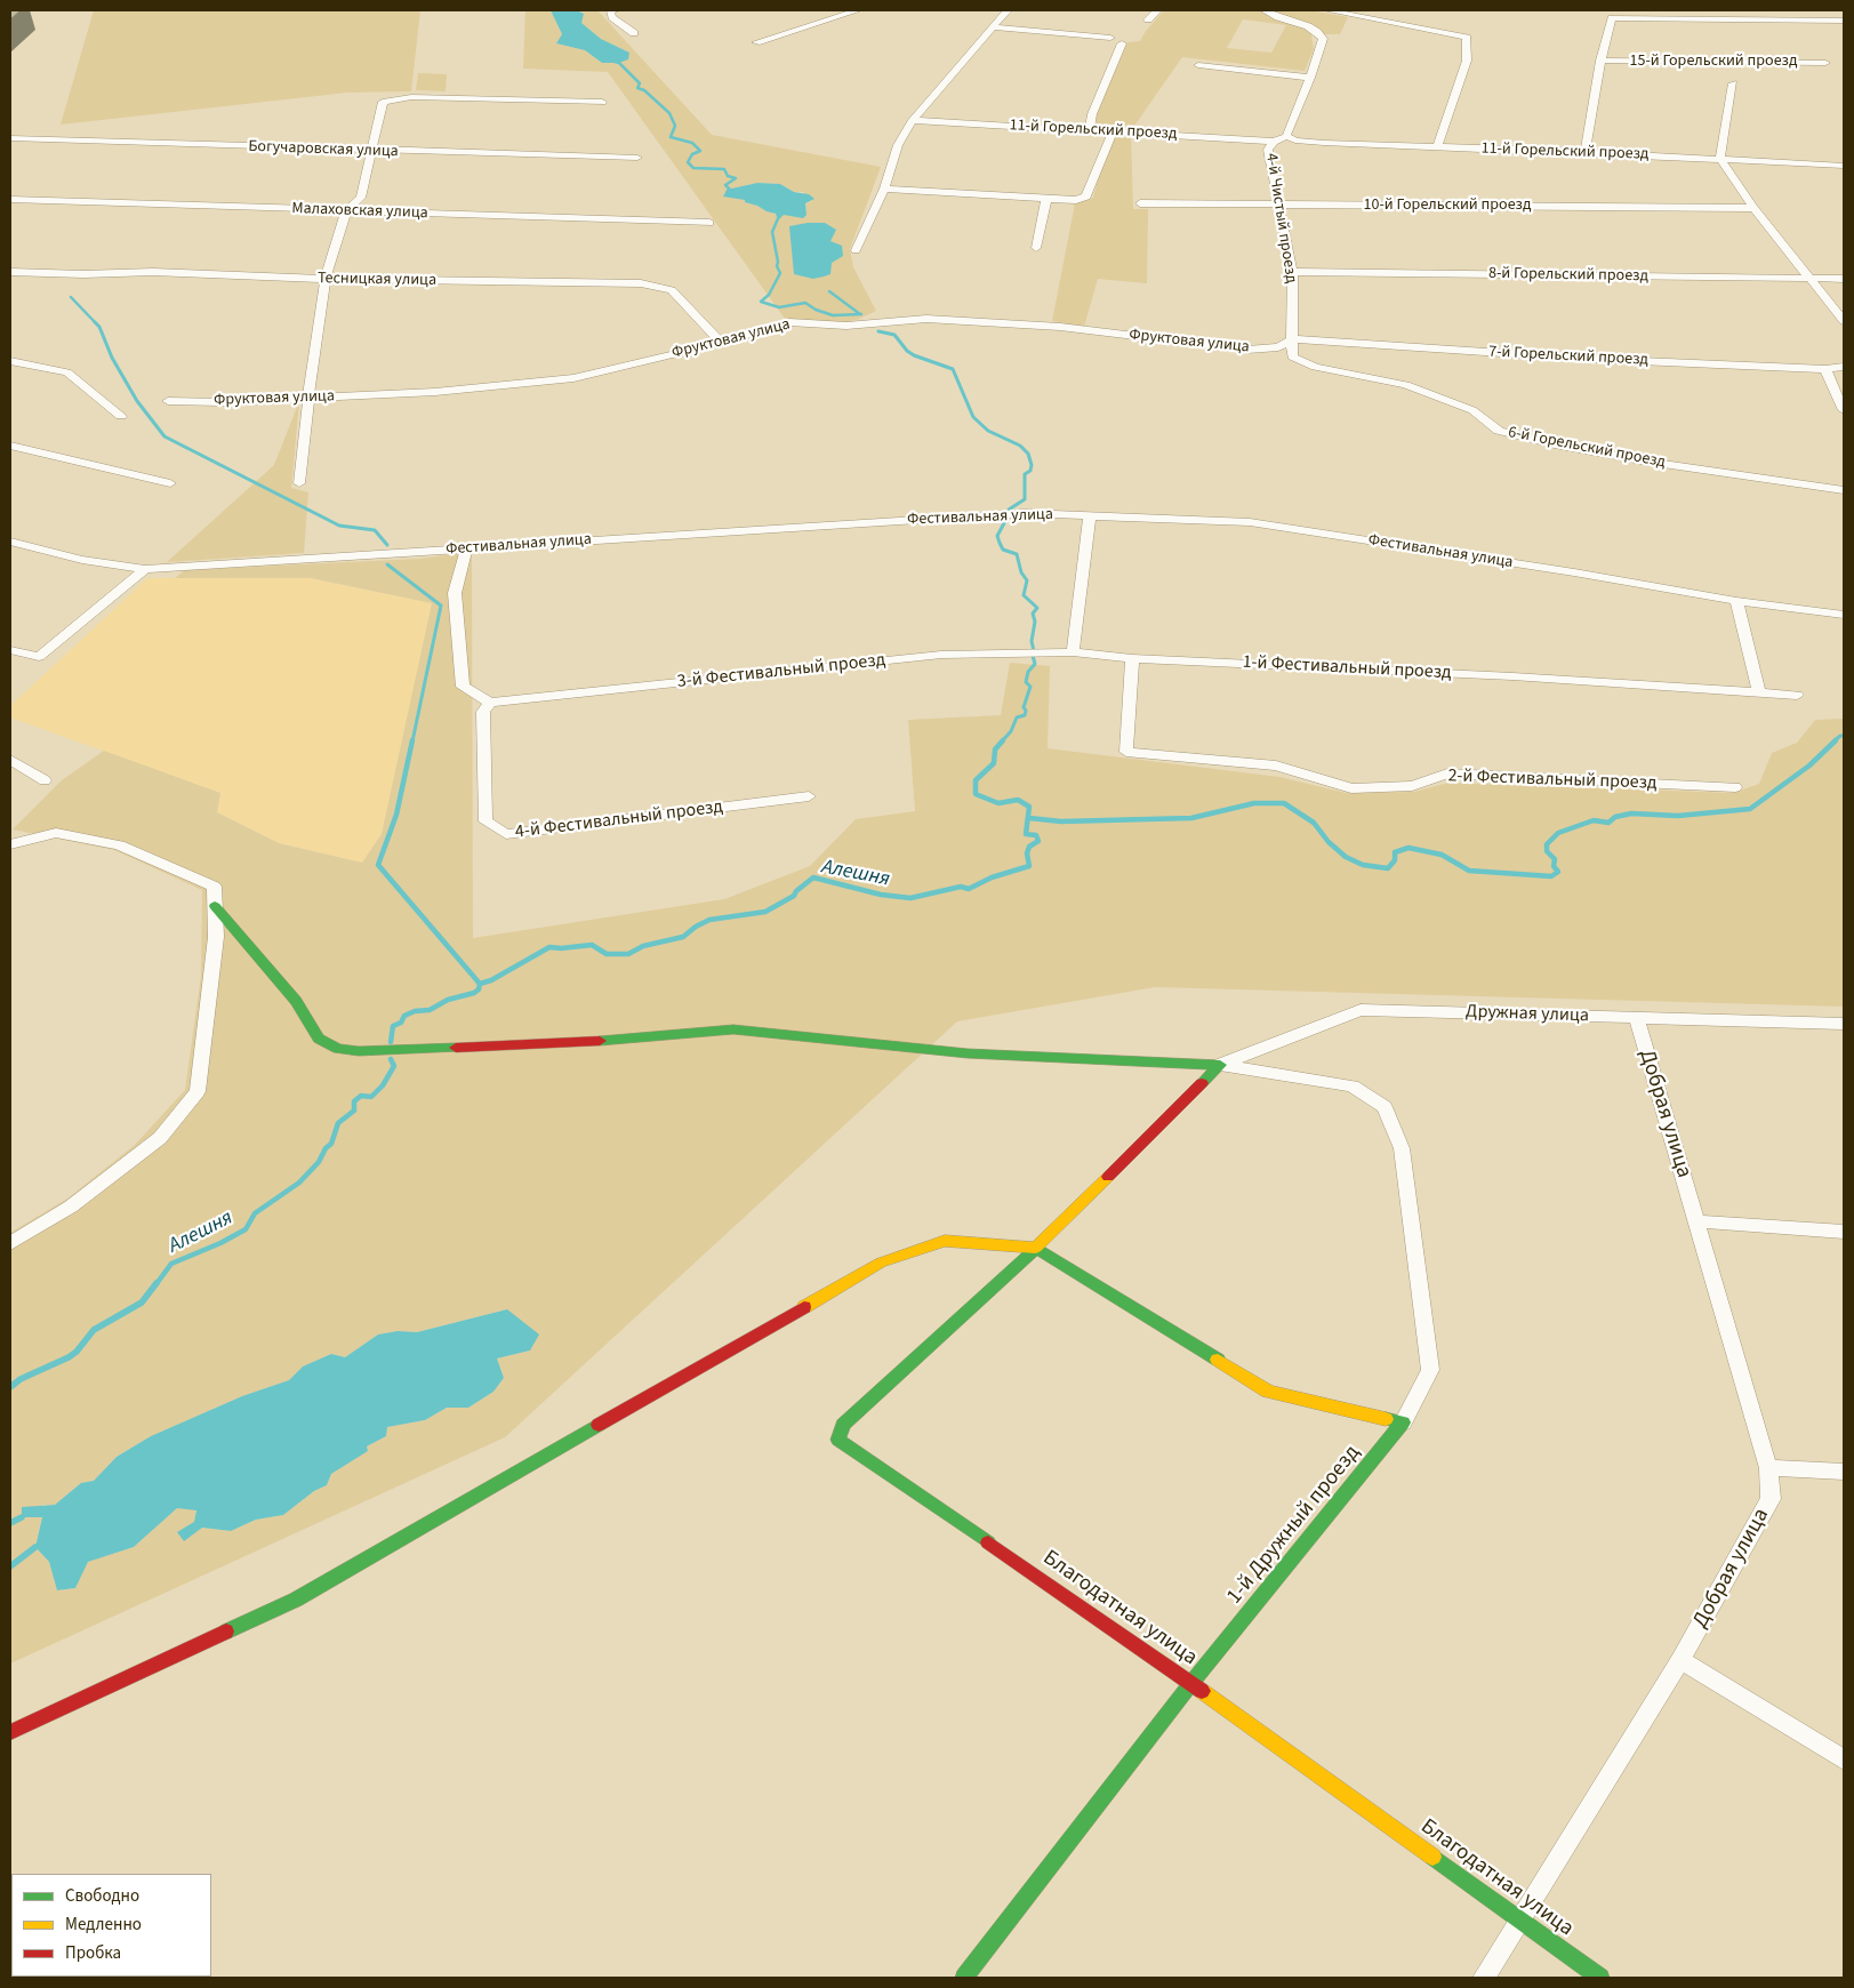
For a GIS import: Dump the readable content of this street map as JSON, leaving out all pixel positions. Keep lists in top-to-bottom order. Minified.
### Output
{"streets":{"street":["15-й Горельский проезд","11-й Горельский проезд","Богучаровская улица","10-й Горельский проезд","Малаховская улица","4-й Чистый проезд","8-й Горельский проезд","Тесницкая улица","Фруктовая улица","7-й Горельский проезд","6-й Горельский проезд","Фестивальная улица","1-й Фестивальный проезд","3-й Фестивальный проезд","2-й Фестивальный проезд","4-й Фестивальный проезд","Дружная улица","Добрая улица","1-й Дружный проезд","Благодатная улица"]},"crossings":[["15-й Горельский проезд","11-й Горельский проезд"],["11-й Горельский проезд","4-й Чистый проезд"],["10-й Горельский проезд","4-й Чистый проезд"],["4-й Чистый проезд","8-й Горельский проезд"],["4-й Чистый проезд","Фруктовая улица"],["4-й Чистый проезд","7-й Горельский проезд"],["4-й Чистый проезд","6-й Горельский проезд"],["Тесницкая улица","Фруктовая улица"],["Фруктовая улица","7-й Горельский проезд"],["Фруктовая улица","6-й Горельский проезд"],["7-й Горельский проезд","6-й Горельский проезд"],["1-й Фестивальный проезд","3-й Фестивальный проезд"],["1-й Фестивальный проезд","2-й Фестивальный проезд"],["3-й Фестивальный проезд","4-й Фестивальный проезд"],["Дружная улица","Добрая улица"],["Добрая улица","Благодатная улица"],["1-й Дружный проезд","Благодатная улица"]],"water":["Алешня"],"legend":["Свободно","Медленно","Пробка"]}
